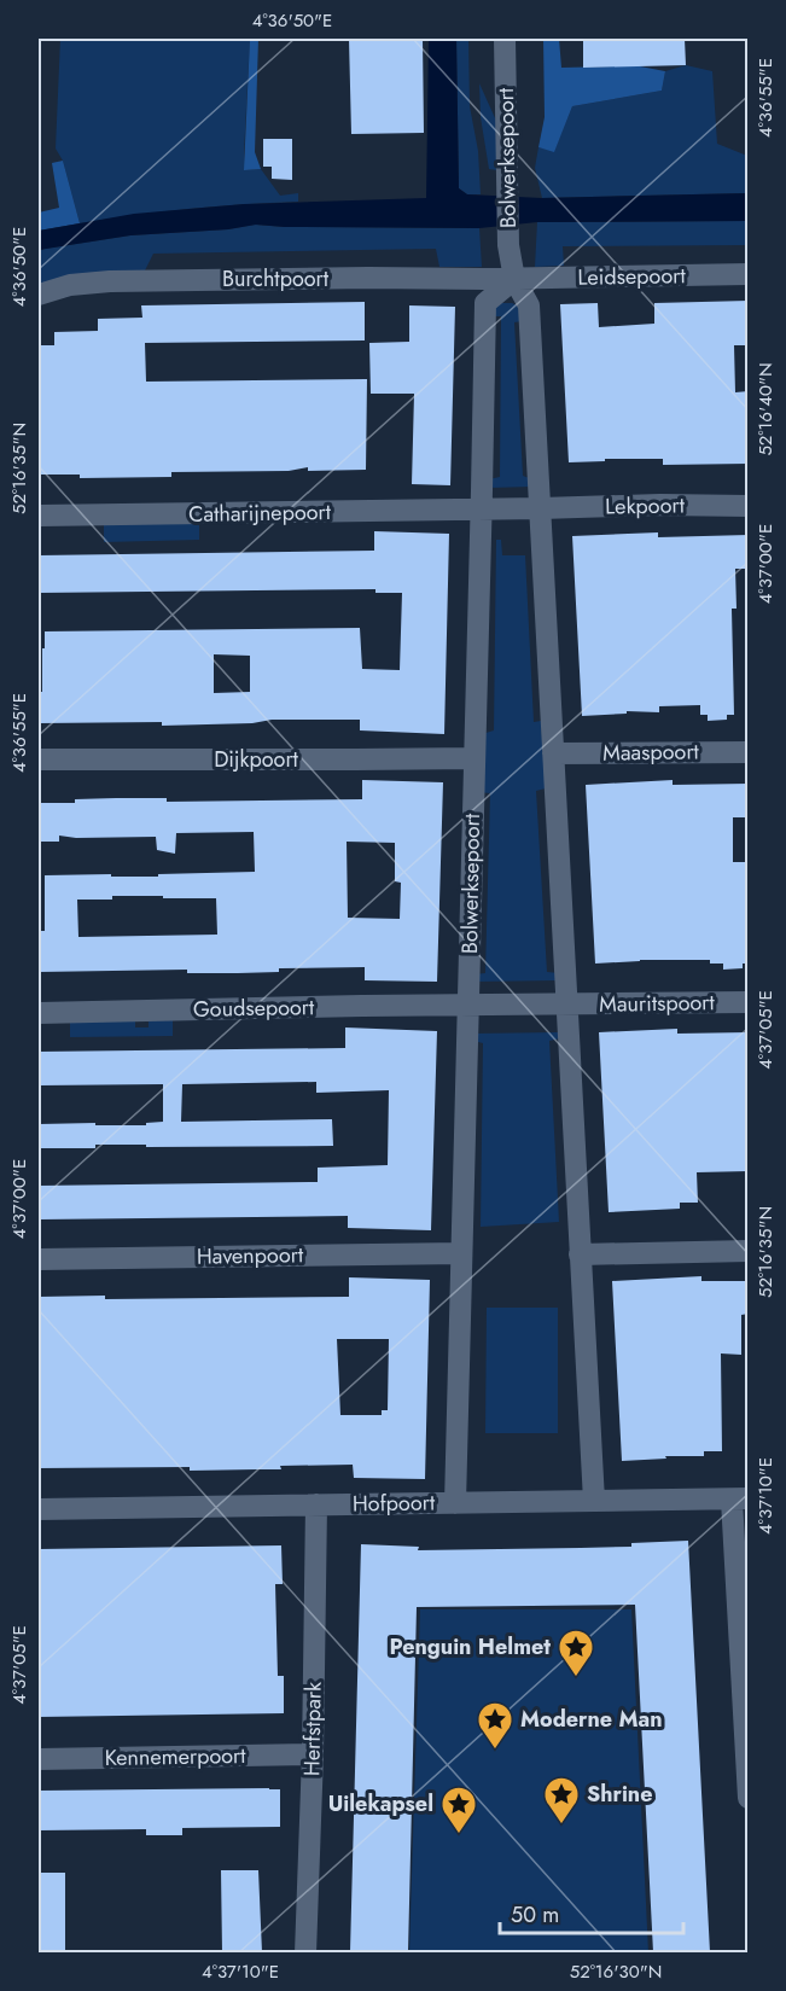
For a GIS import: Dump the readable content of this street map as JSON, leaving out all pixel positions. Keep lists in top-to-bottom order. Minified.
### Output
{"streets":{"street":["Bolwerksepoort","Leidsepoort","Burchtpoort","Lekpoort","Catharijnepoort","Maaspoort","Dijkpoort","Mauritspoort","Goudsepoort","Havenpoort","Hofpoort","Herfstpark","Kennemerpoort"]},"crossings":[["Bolwerksepoort","Leidsepoort"],["Bolwerksepoort","Burchtpoort"],["Bolwerksepoort","Lekpoort"],["Bolwerksepoort","Catharijnepoort"],["Bolwerksepoort","Maaspoort"],["Bolwerksepoort","Dijkpoort"],["Bolwerksepoort","Mauritspoort"],["Bolwerksepoort","Goudsepoort"],["Bolwerksepoort","Havenpoort"],["Bolwerksepoort","Hofpoort"],["Leidsepoort","Burchtpoort"],["Lekpoort","Catharijnepoort"],["Mauritspoort","Goudsepoort"],["Hofpoort","Herfstpark"],["Herfstpark","Kennemerpoort"]],"places":{"place":["Penguin Helmet","Moderne Man","Shrine","Uilekapsel"]},"scale_bar":"50 m","coordinates":["4°36'50\"E","4°36'55\"E","52°16'40\"N","52°16'35\"N","4°37'00\"E","4°37'05\"E","4°37'10\"E","52°16'30\"N"]}
